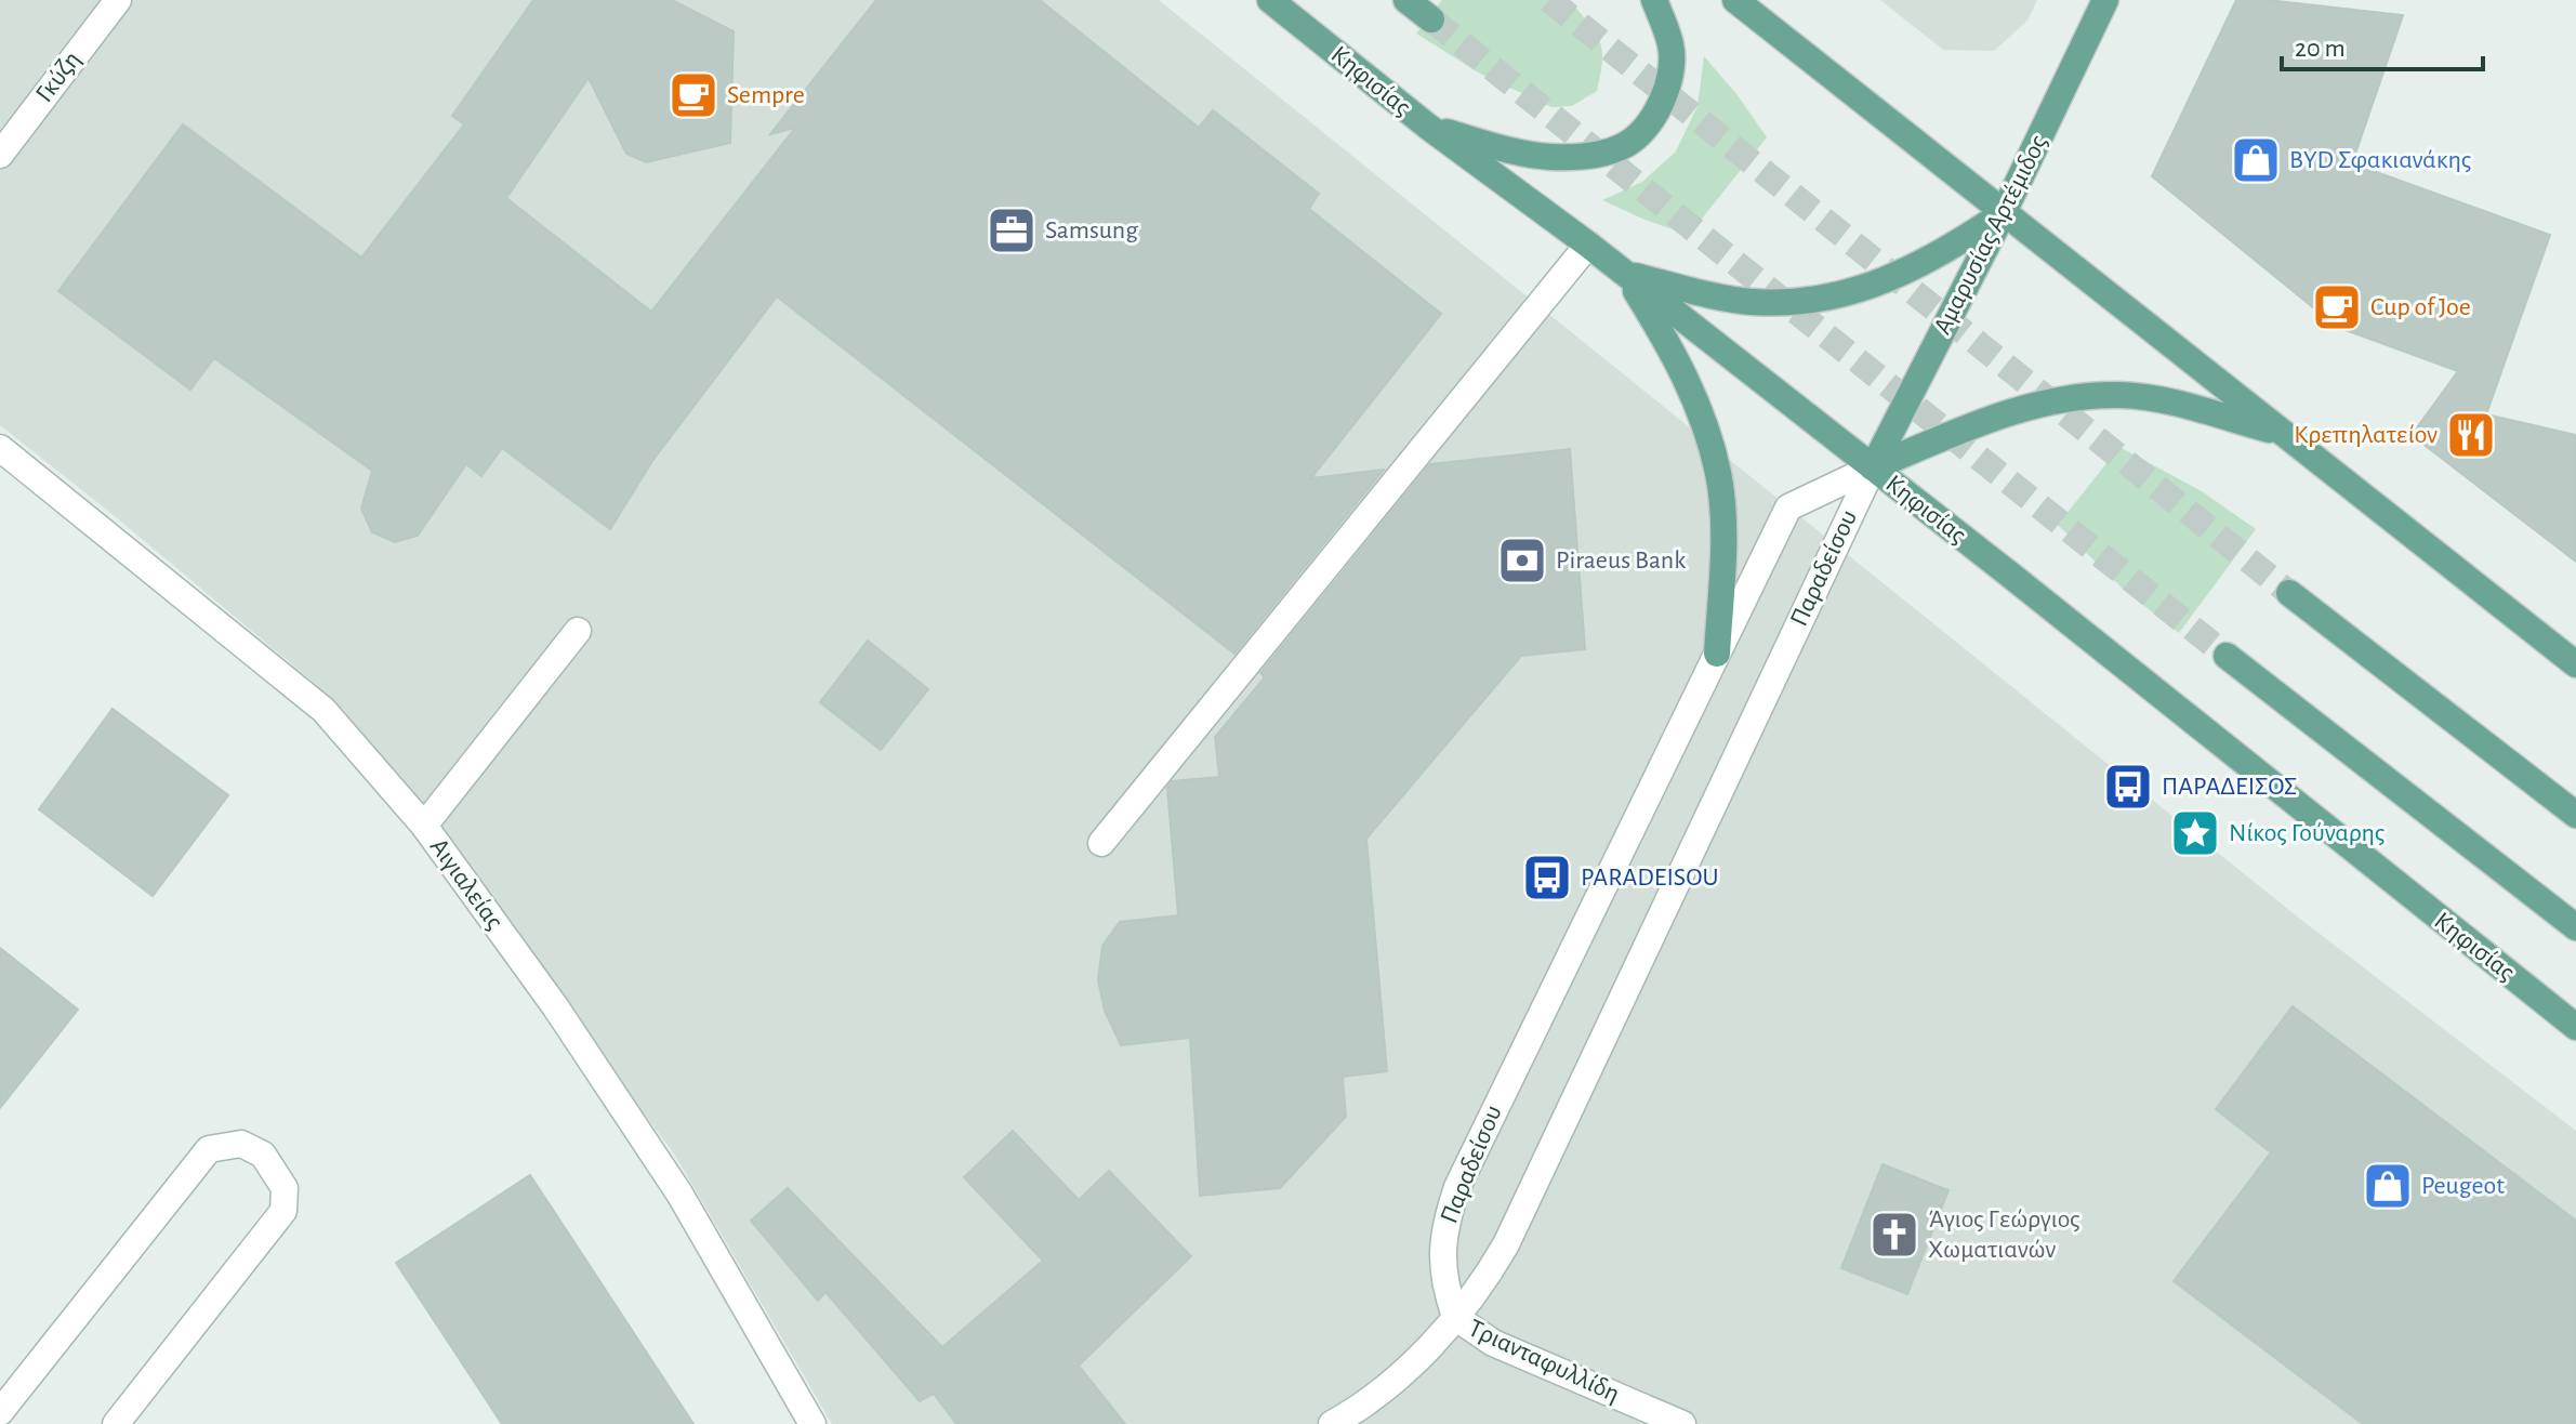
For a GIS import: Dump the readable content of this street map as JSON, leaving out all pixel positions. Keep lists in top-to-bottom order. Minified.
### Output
{"streets":{"main road":["Κηφισίας","Αμαρυσίας Αρτέμιδος"],"street":["Γκύζη","Παραδείσου","Αιγιαλείας","Τριανταφυλλίδη"]},"crossings":[["Κηφισίας","Αμαρυσίας Αρτέμιδος"],["Κηφισίας","Παραδείσου"],["Αμαρυσίας Αρτέμιδος","Παραδείσου"],["Παραδείσου","Τριανταφυλλίδη"]],"places":{"cafe":["Sempre","Cup of Joe"],"shop":["BYD Σφακιανάκης","Peugeot"],"office":["Samsung"],"restaurant":["Κρεπηλατείον"],"bank":["Piraeus Bank"],"bus stop":["ΠΑΡΑΔΕΙΣΟΣ","PARADEISOU"],"place":["Νίκος Γούναρης"],"church":["Άγιος Γεώργιος Χωματιανών"]},"scale_bar":"20 m"}
